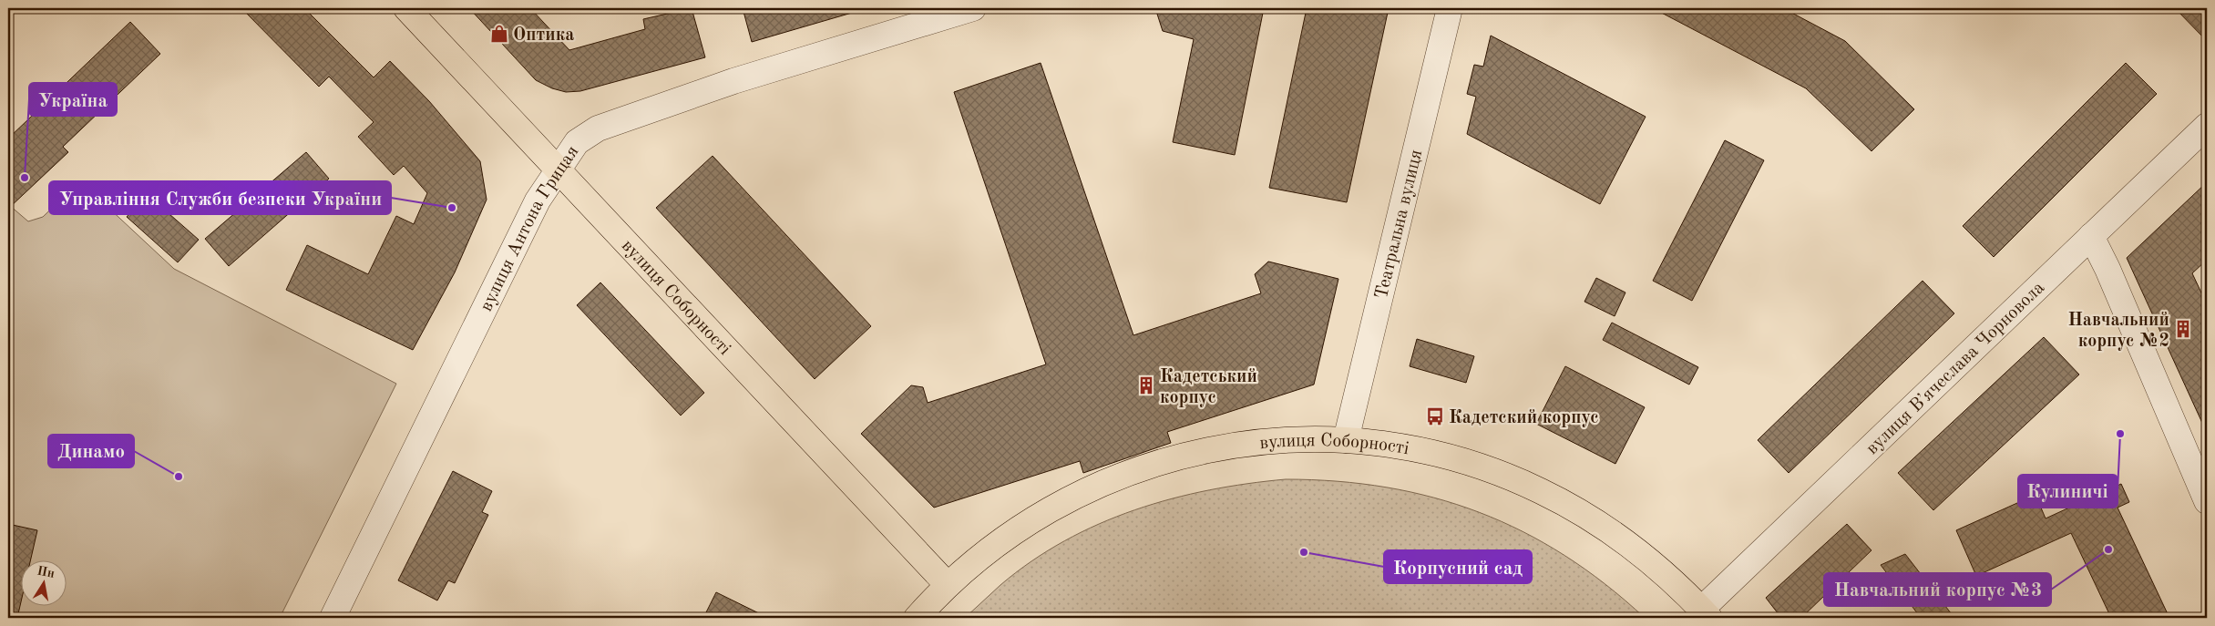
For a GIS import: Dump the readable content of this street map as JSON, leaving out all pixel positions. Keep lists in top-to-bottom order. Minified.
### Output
{"streets":{"main road":["вулиця Соборності"],"street":["Театральна вулиця","вулиця Антона Грицая","вулиця Вʼячеслава Чорновола"]},"crossings":[["Театральна вулиця","вулиця Соборності"],["вулиця Антона Грицая","вулиця Соборності"],["вулиця Соборності","вулиця Вʼячеслава Чорновола"]],"places":{"shop":["Оптика"],"other":["Україна","Управління Служби безпеки України","Кулиничі","Динамо","Навчальний корпус №3","Корпусний сад"],"building":["Навчальний корпус №2","Кадетський корпус"],"bus stop":["Кадетский корпус"]},"north":"top"}
